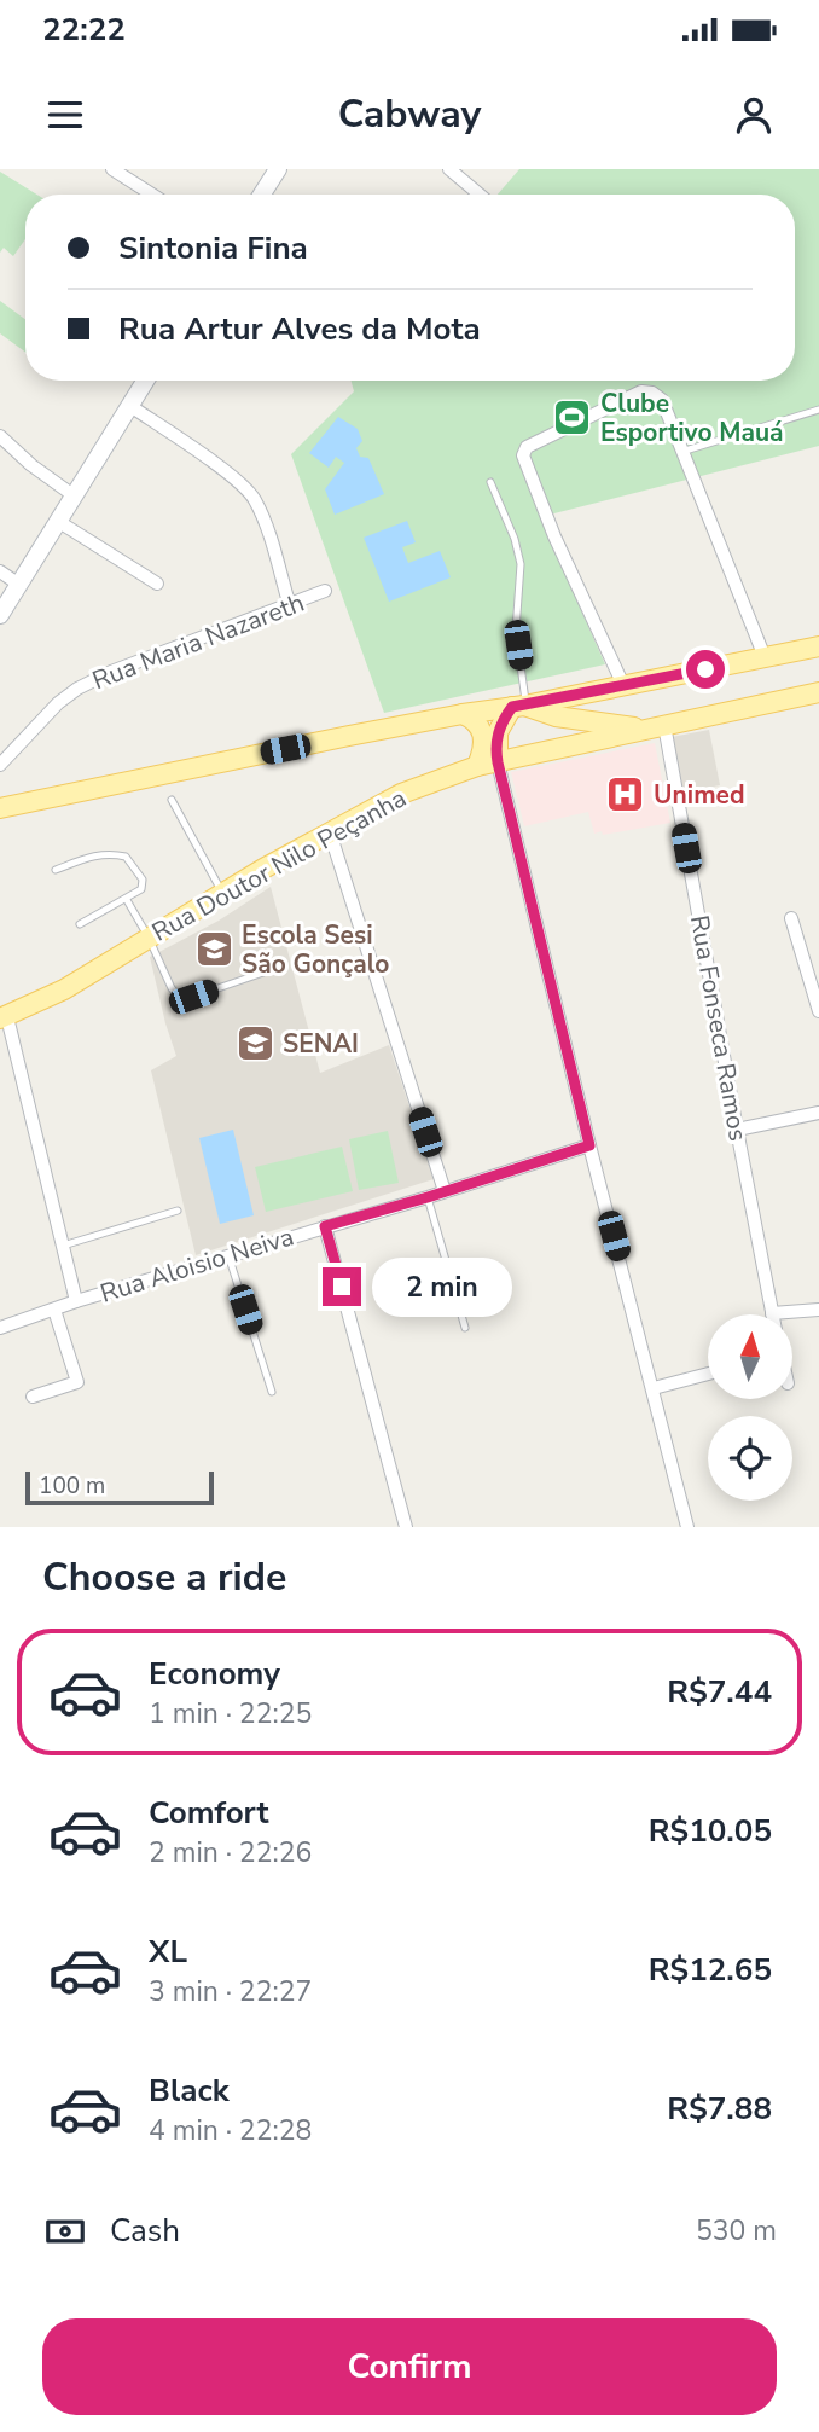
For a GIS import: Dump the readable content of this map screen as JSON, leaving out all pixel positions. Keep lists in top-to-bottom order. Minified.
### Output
{"streets":{"main road":["Rua Doutor Nilo Peçanha"],"street":["Rua Maria Nazareth","Rua Fonseca Ramos","Rua Aloisio Neiva"]},"crossings":[["Rua Doutor Nilo Peçanha","Rua Fonseca Ramos"]],"places":{"sports":["Clube Esportivo Mauá"],"hospital":["Unimed"],"school or university":["Escola Sesi São Gonçalo","SENAI"]},"scale_bar":"100 m","north":"top","page":{"status":"22:22","header":"Cabway","banner":["Sintonia Fina","Rua Artur Alves da Mota"],"bubble":"2 min","scale":"100 m","heading":"Choose a ride","list":[{"name":"Economy","note":"1 min · 22:25","value":"R$7.44"},{"name":"Comfort","note":"2 min · 22:26","value":"R$10.05"},{"name":"XL","note":"3 min · 22:27","value":"R$12.65"},{"name":"Black","note":"4 min · 22:28","value":"R$7.88"}],"pay":["Cash","530 m"],"buttons":"Confirm"}}
